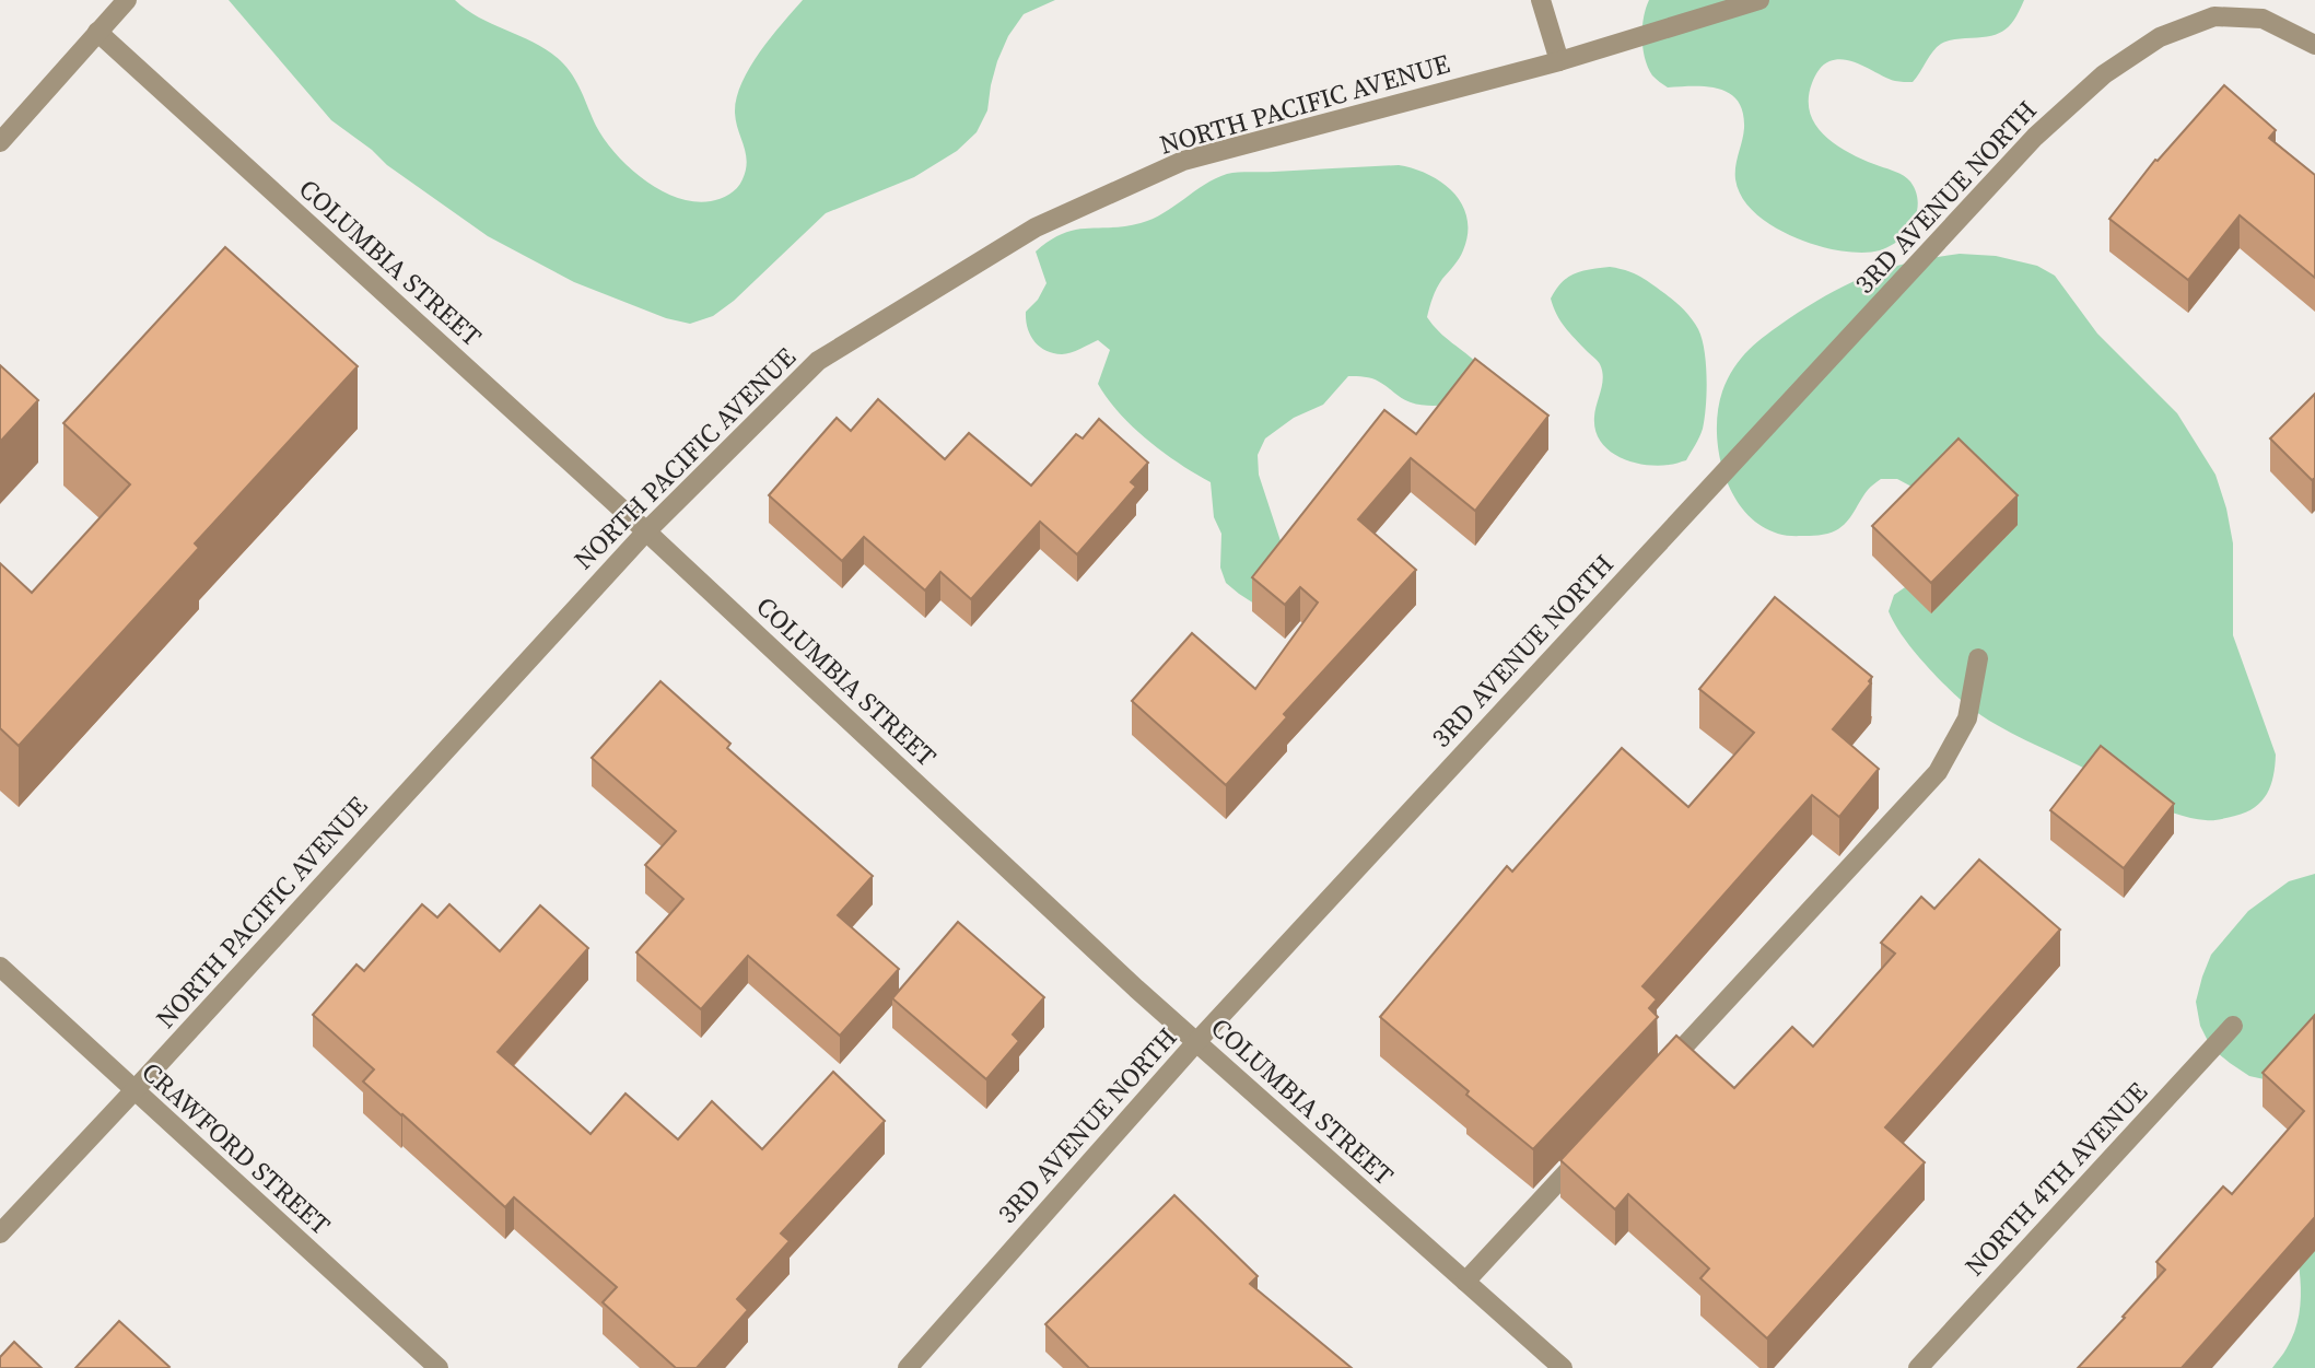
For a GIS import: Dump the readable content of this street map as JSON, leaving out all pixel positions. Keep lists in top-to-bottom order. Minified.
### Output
{"streets":{"street":["NORTH PACIFIC AVENUE","3RD AVENUE NORTH","COLUMBIA STREET","CRAWFORD STREET","NORTH 4TH AVENUE"]},"crossings":[["NORTH PACIFIC AVENUE","COLUMBIA STREET"],["NORTH PACIFIC AVENUE","CRAWFORD STREET"],["3RD AVENUE NORTH","COLUMBIA STREET"]]}
